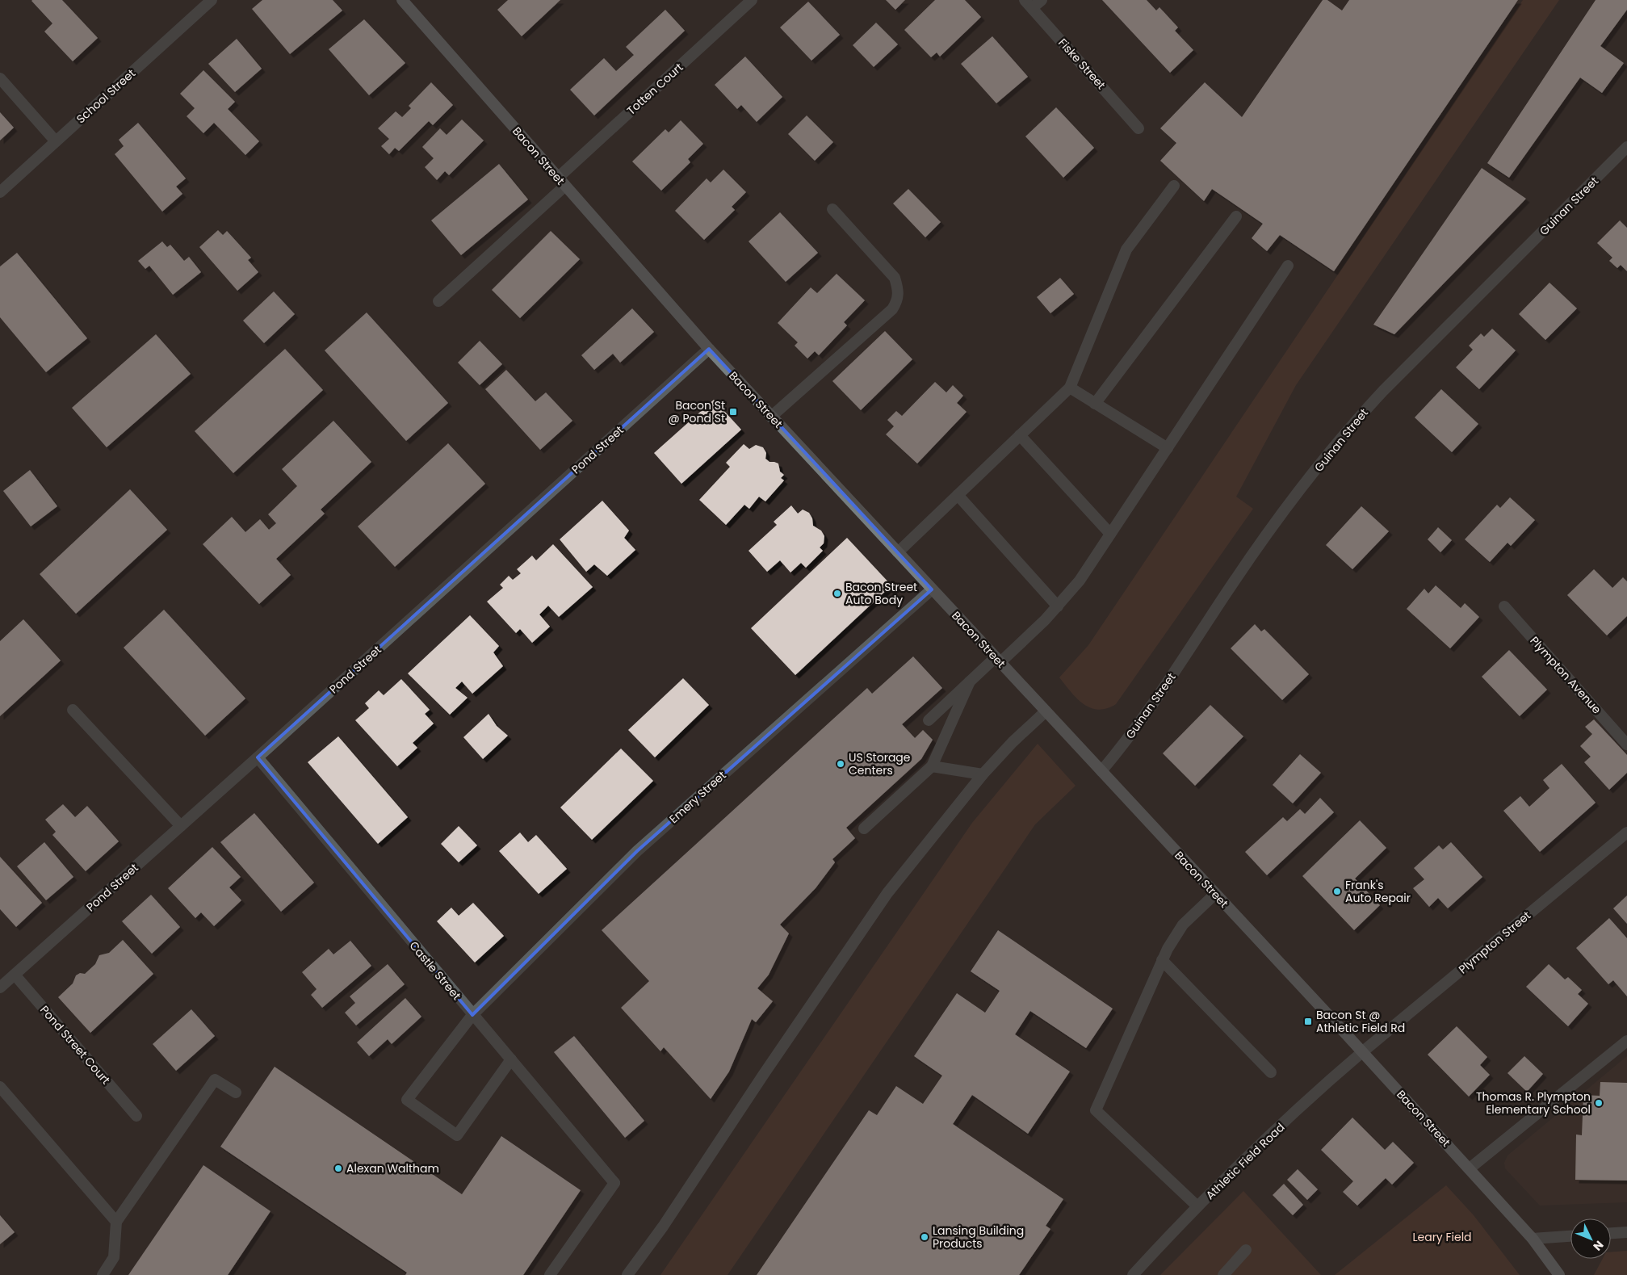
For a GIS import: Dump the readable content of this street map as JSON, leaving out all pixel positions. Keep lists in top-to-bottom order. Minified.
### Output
{"streets":{"main road":["Bacon Street"],"street":["Fiske Street","Totten Court","School Street","Guinan Street","Pond Street","Plympton Avenue","Emery Street","Plympton Street","Castle Street","Pond Street Court","Athletic Field Road"]},"crossings":[["Totten Court","Bacon Street"],["Bacon Street","Guinan Street"],["Bacon Street","Pond Street"],["Bacon Street","Emery Street"],["Bacon Street","Plympton Street"],["Bacon Street","Athletic Field Road"],["Pond Street","Castle Street"],["Pond Street","Pond Street Court"],["Emery Street","Castle Street"],["Plympton Street","Athletic Field Road"]],"parks":["Leary Field"],"places":{"transit":["Bacon St @ Pond St","Bacon St @ Athletic Field Rd"],"other":["Bacon Street Auto Body","US Storage Centers","Frank's Auto Repair","Thomas R. Plympton Elementary School","Alexan Waltham","Lansing Building Products"]},"north":"bottom right"}
